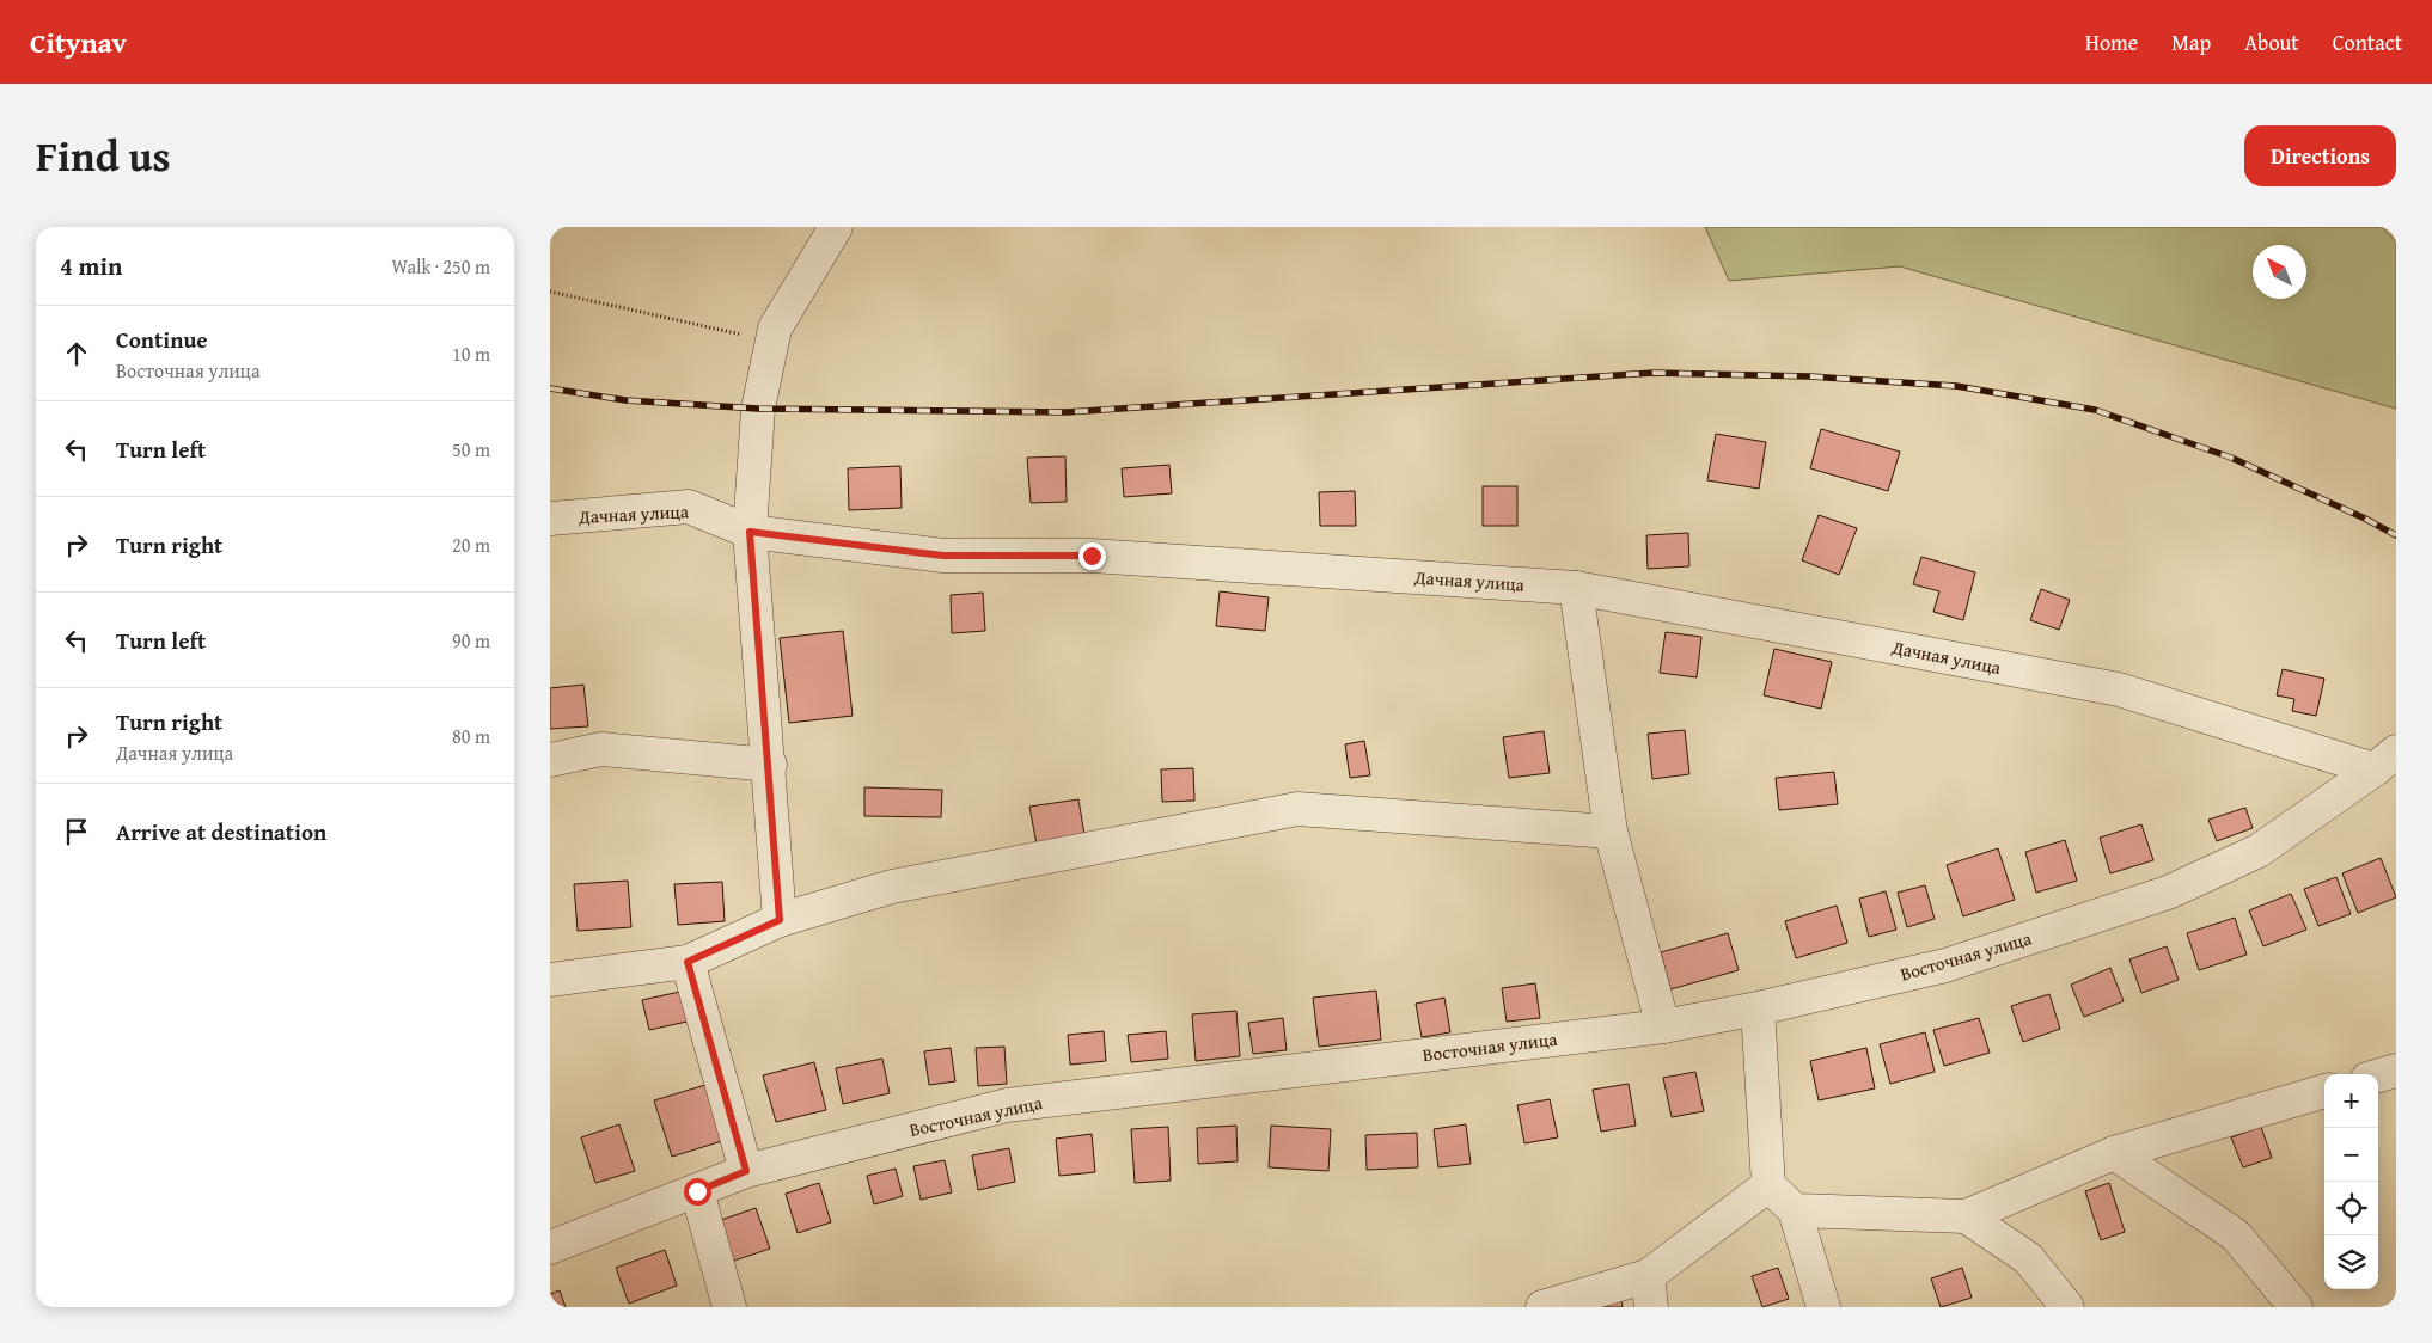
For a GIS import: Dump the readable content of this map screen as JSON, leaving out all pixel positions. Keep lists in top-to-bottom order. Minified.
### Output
{"streets":{"street":["Дачная улица","Восточная улица"]},"crossings":[["Дачная улица","Восточная улица"]],"north":"top left","page":{"header":"Citynav","nav":["Home","Map","About","Contact"],"title":"Find us","buttons":"Directions","heading":["4 min","Walk · 250 m"],"list":[["Continue","Восточная улица","10 m"],["Turn left","50 m"],["Turn right","20 m"],["Turn left","90 m"],["Turn right","Дачная улица","80 m"],"Arrive at destination"],"map_buttons":["+","−"]}}
